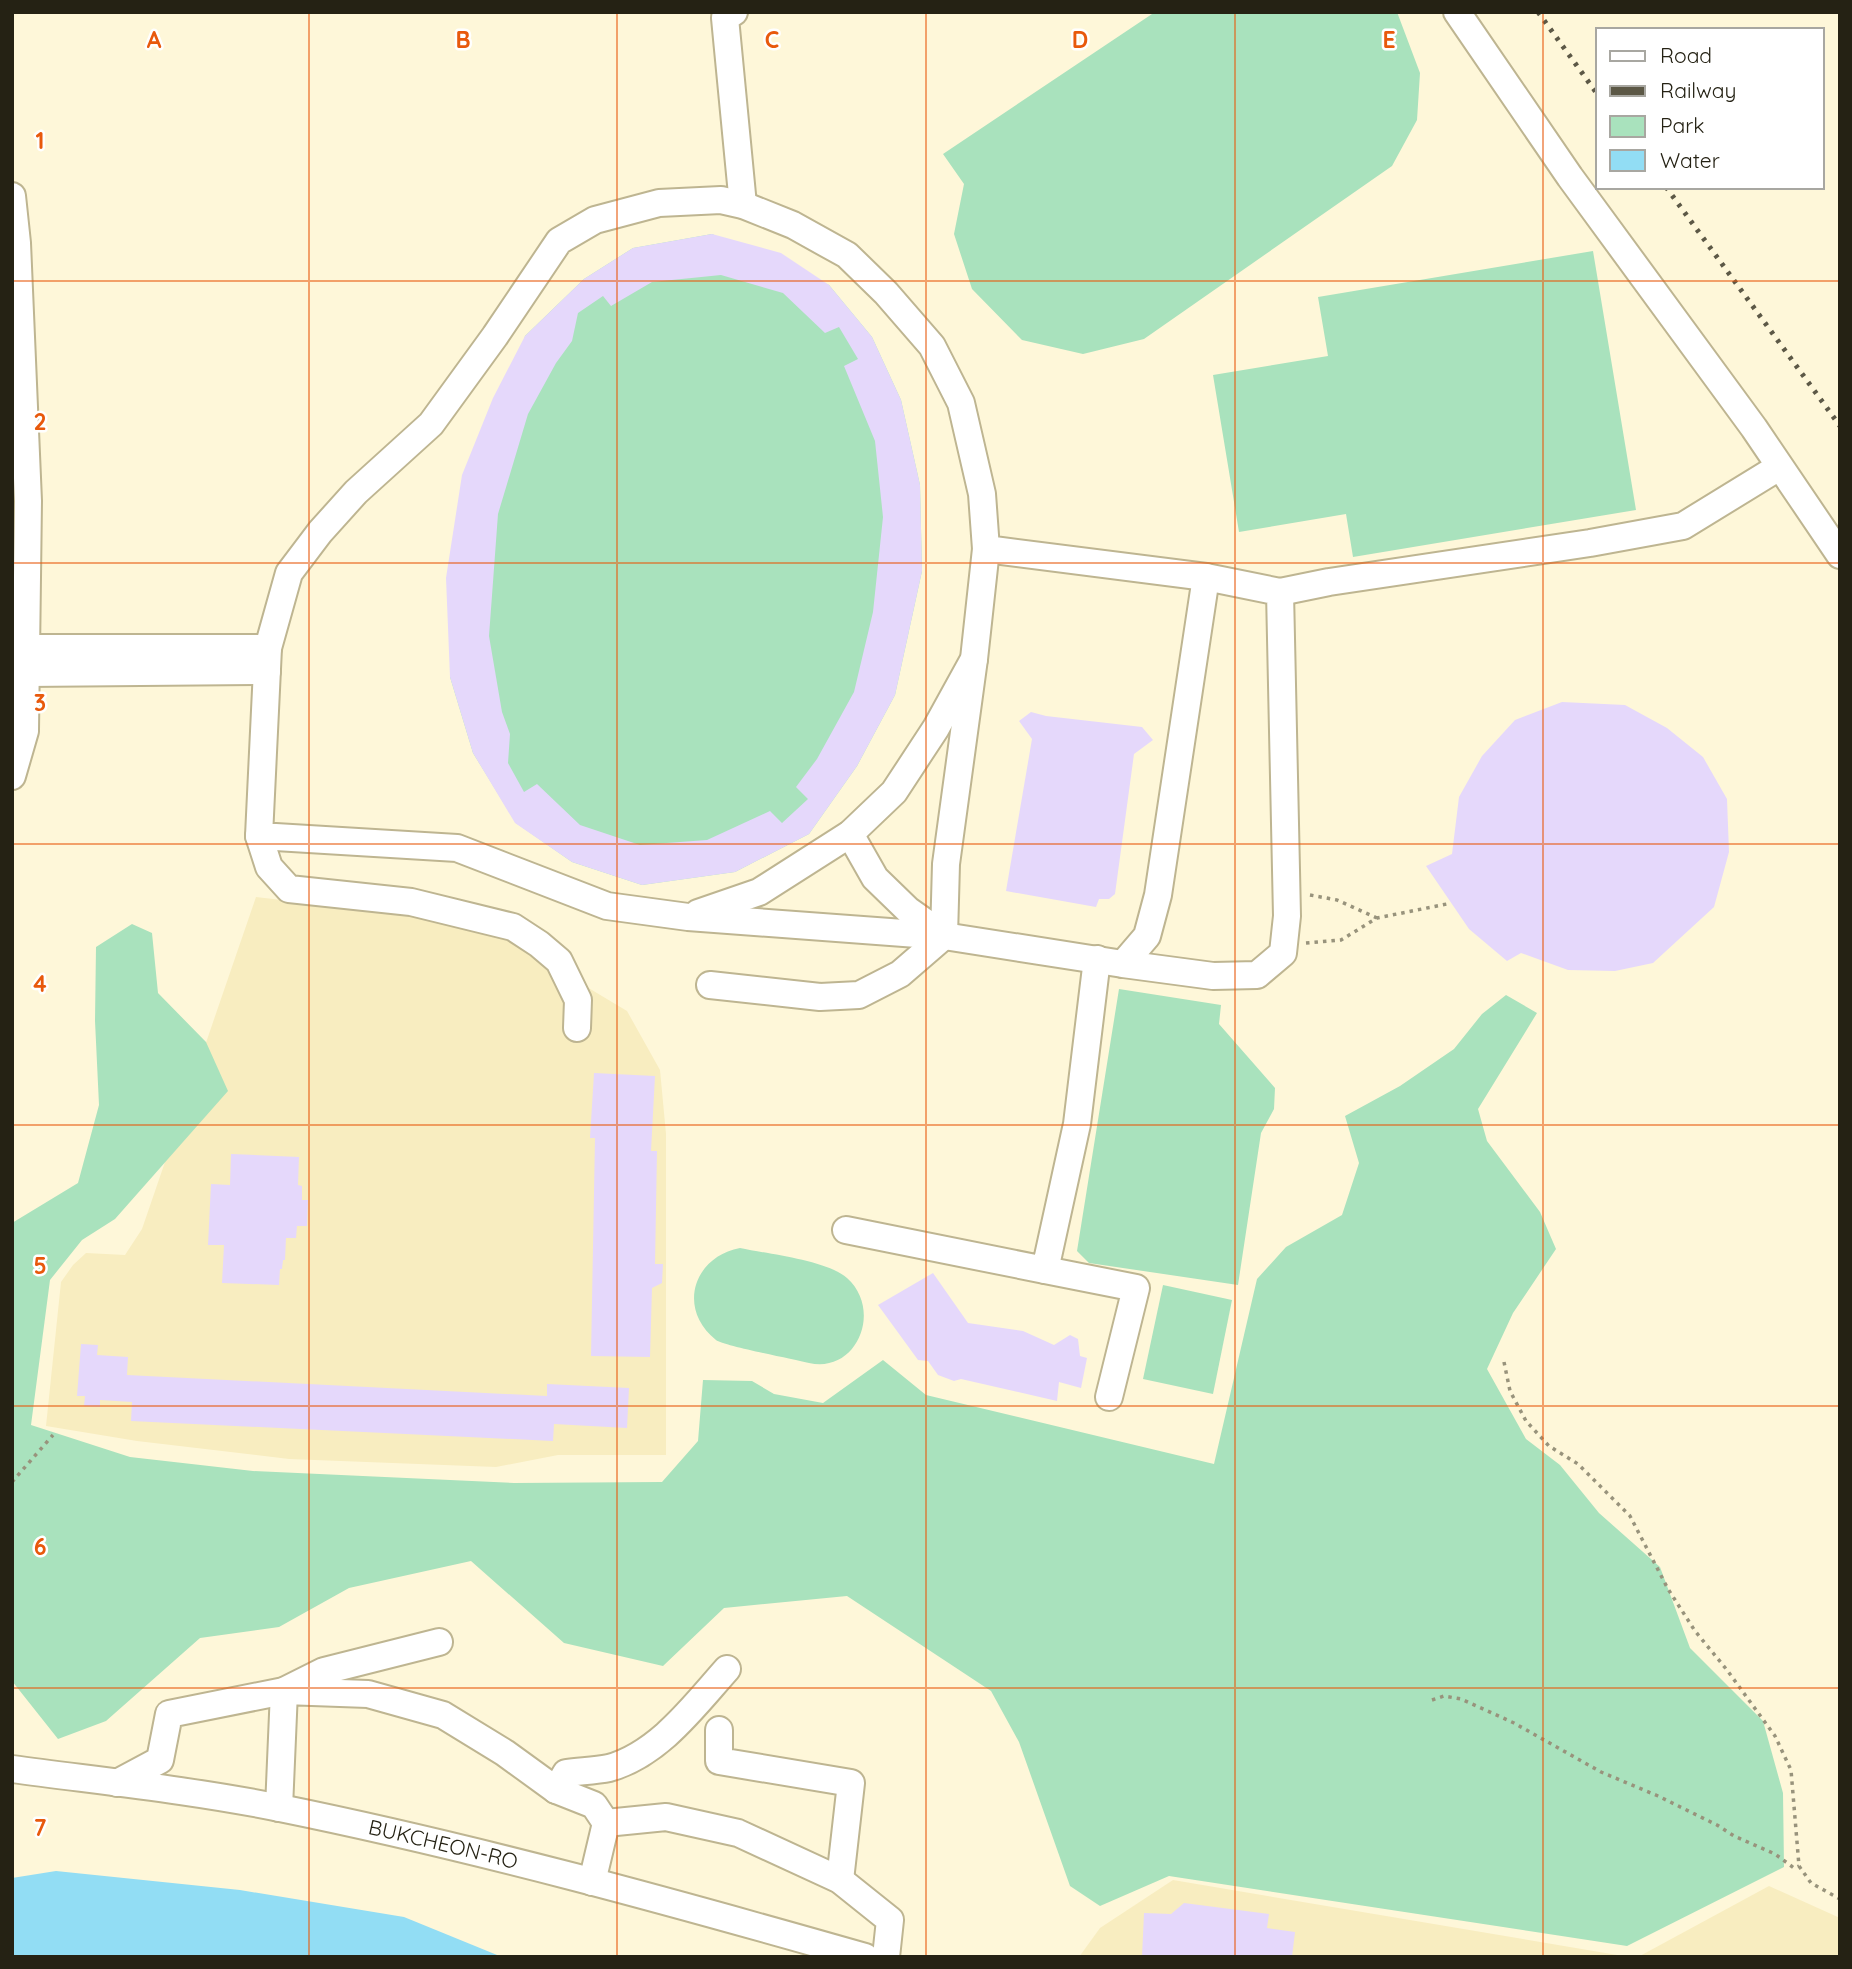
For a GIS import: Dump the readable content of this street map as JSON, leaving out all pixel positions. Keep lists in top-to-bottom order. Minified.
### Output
{"streets":{"street":["BUKCHEON-RO"]},"legend":["Road","Railway","Park","Water"],"grid":{"columns":["A","B","C","D","E"],"rows":["1","2","3","4","5","6","7"]}}
